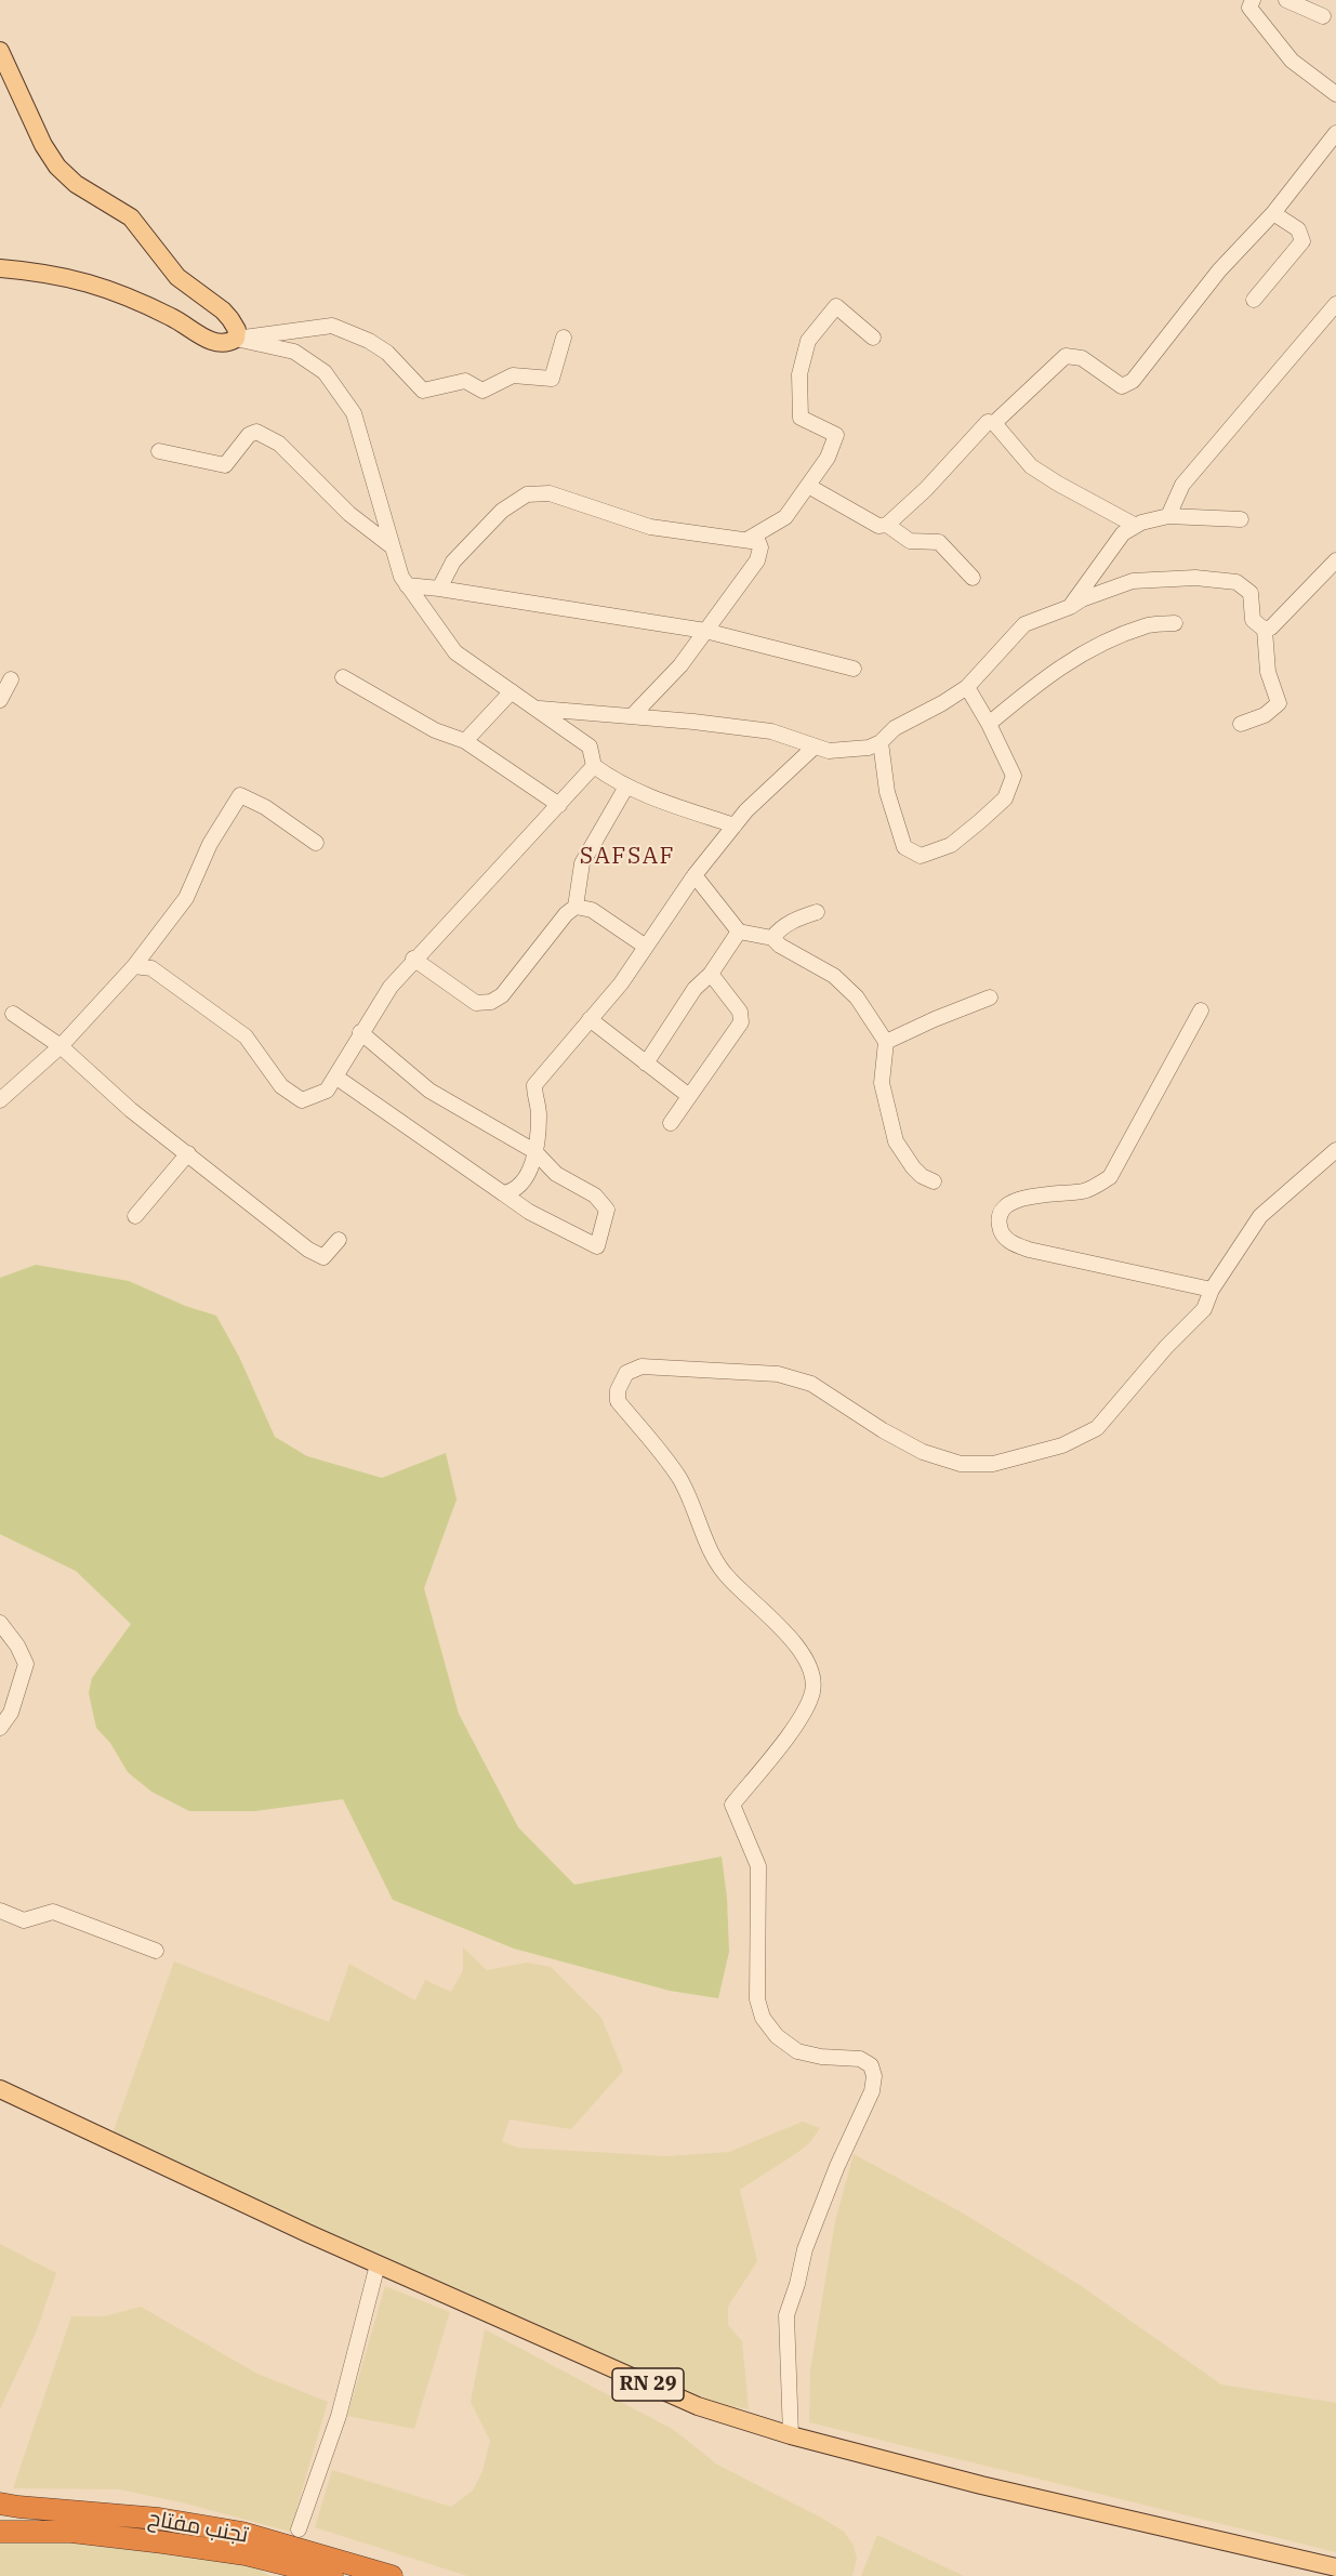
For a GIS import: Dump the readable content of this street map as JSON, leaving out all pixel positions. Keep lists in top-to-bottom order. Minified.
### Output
{"streets":{"highway":["تجنب مفتاح"],"main road":["RN 29"]},"districts":["SAFSAF"]}
